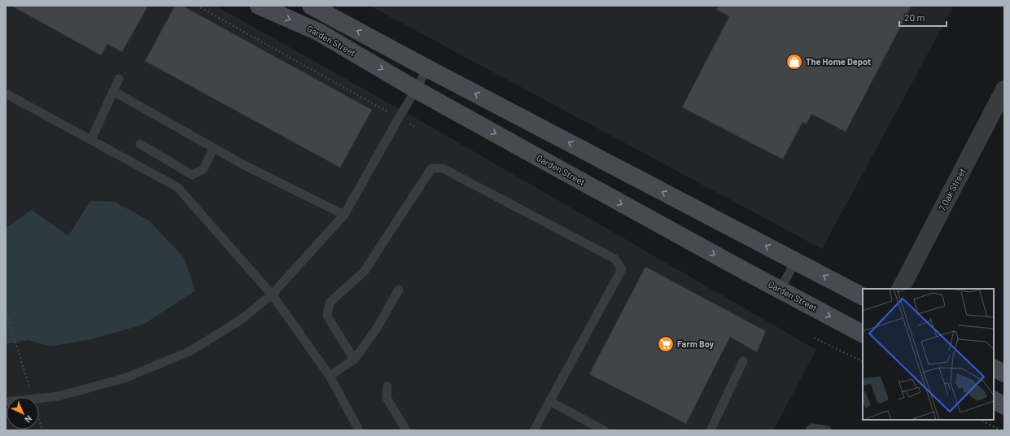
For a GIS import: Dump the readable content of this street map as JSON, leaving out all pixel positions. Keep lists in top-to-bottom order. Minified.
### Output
{"streets":{"street":["Garden Street","7 Oak Street"]},"places":{"shop":["The Home Depot"],"supermarket":["Farm Boy"]},"scale_bar":"20 m","north":"bottom right"}
